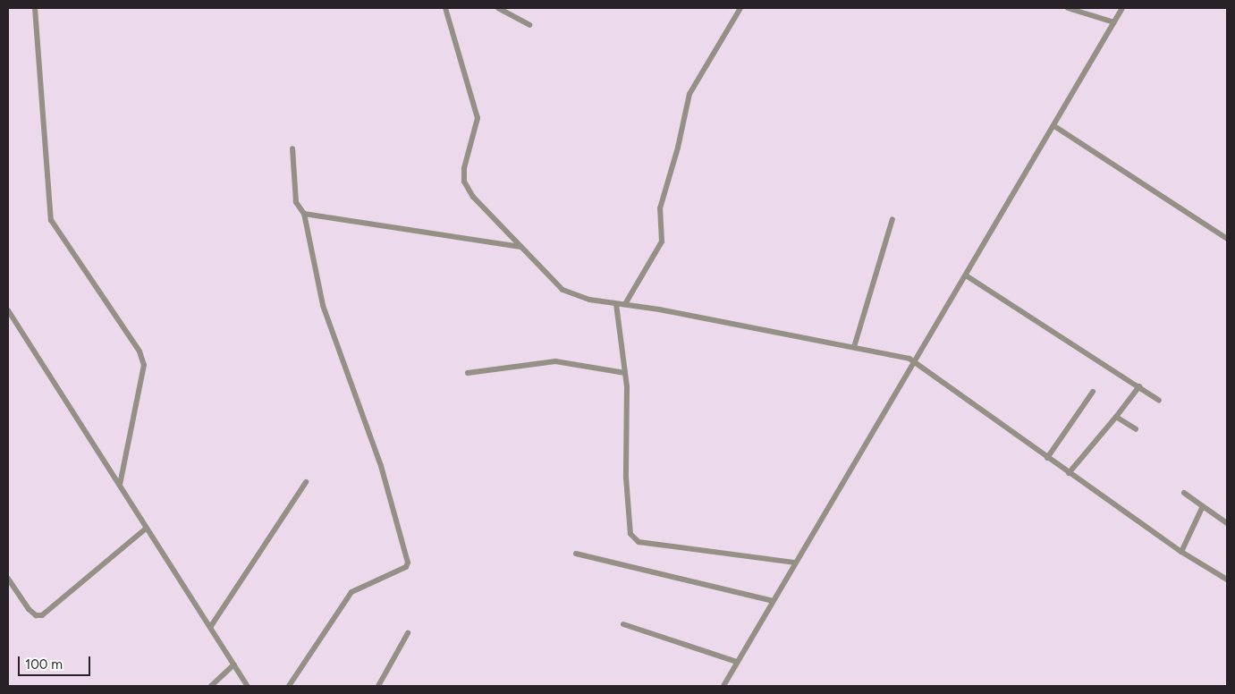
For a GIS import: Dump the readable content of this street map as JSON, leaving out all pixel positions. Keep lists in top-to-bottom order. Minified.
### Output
{"scale_bar":"100 m"}
